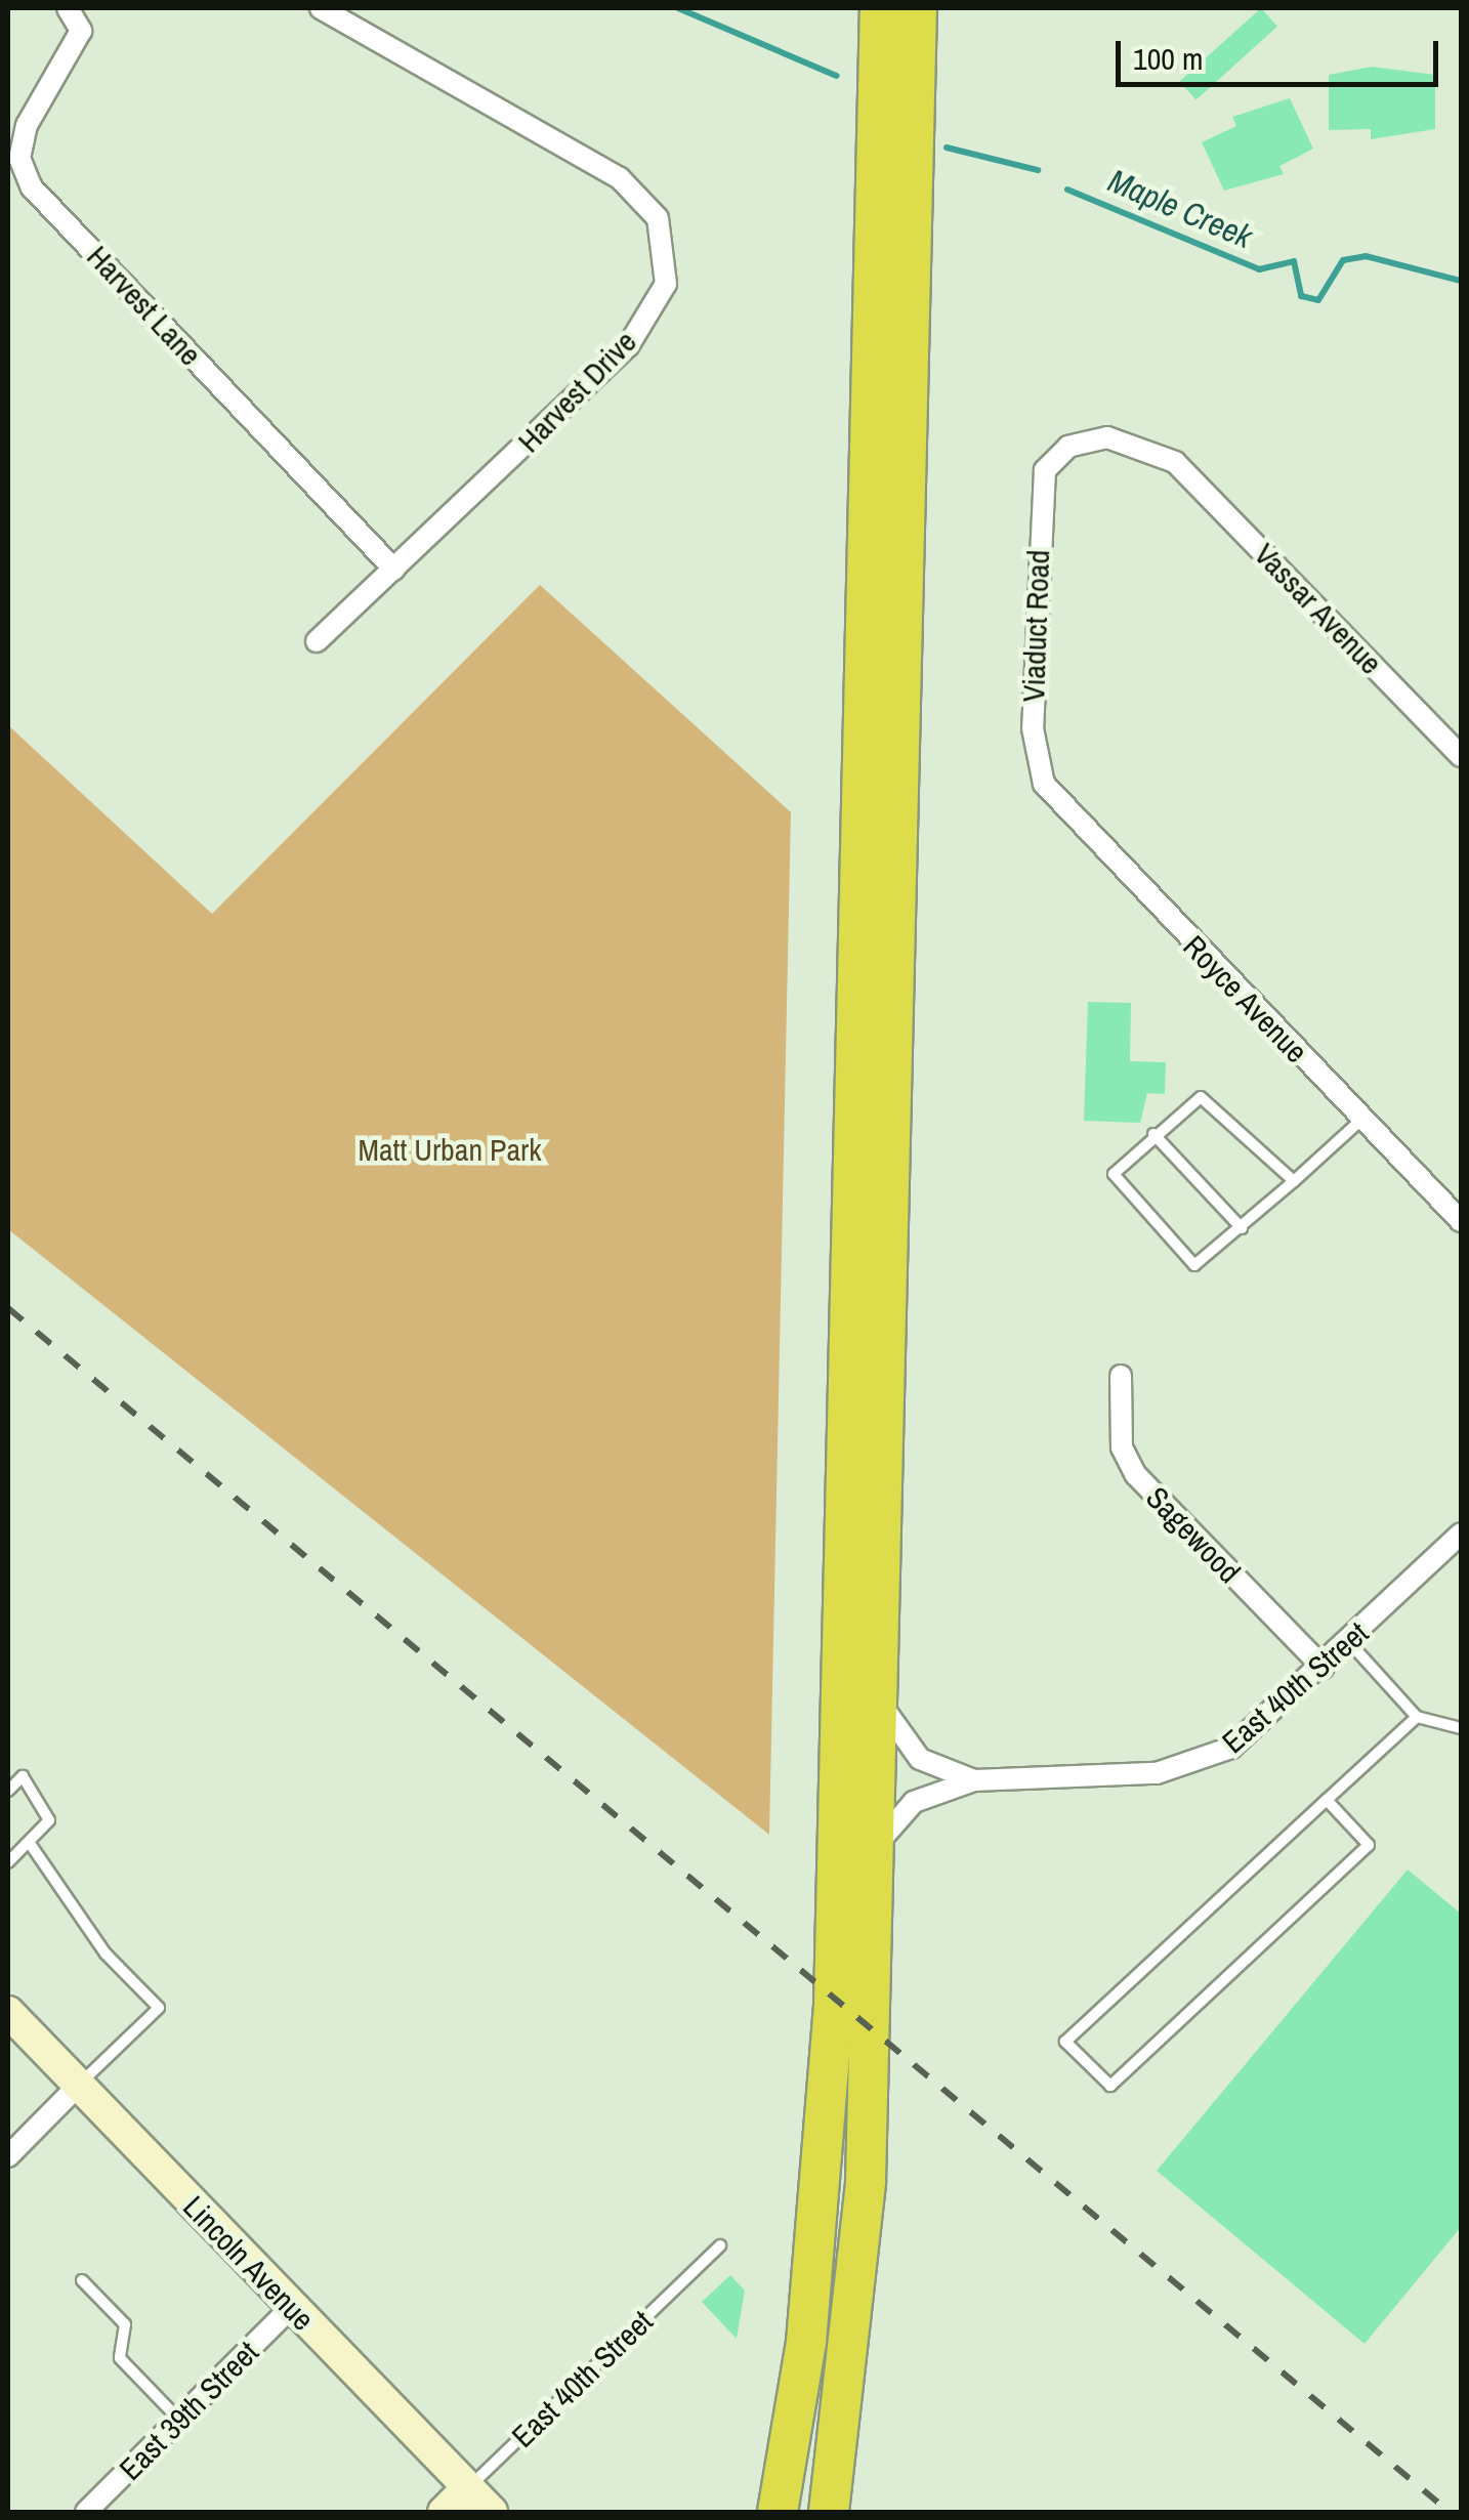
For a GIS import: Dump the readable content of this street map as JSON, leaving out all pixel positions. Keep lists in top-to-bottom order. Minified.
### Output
{"streets":{"main road":["East 40th Street","Lincoln Avenue"],"street":["Harvest Lane","Harvest Drive","Vassar Avenue","Viaduct Road","Royce Avenue","Sagewood","East 39th Street"]},"crossings":[["Harvest Lane","Harvest Drive"],["Vassar Avenue","Viaduct Road"],["Viaduct Road","Royce Avenue"],["Sagewood","East 40th Street"],["East 40th Street","Lincoln Avenue"],["Lincoln Avenue","East 39th Street"]],"water":["Maple Creek"],"parks":["Matt Urban Park"],"scale_bar":"100 m"}
